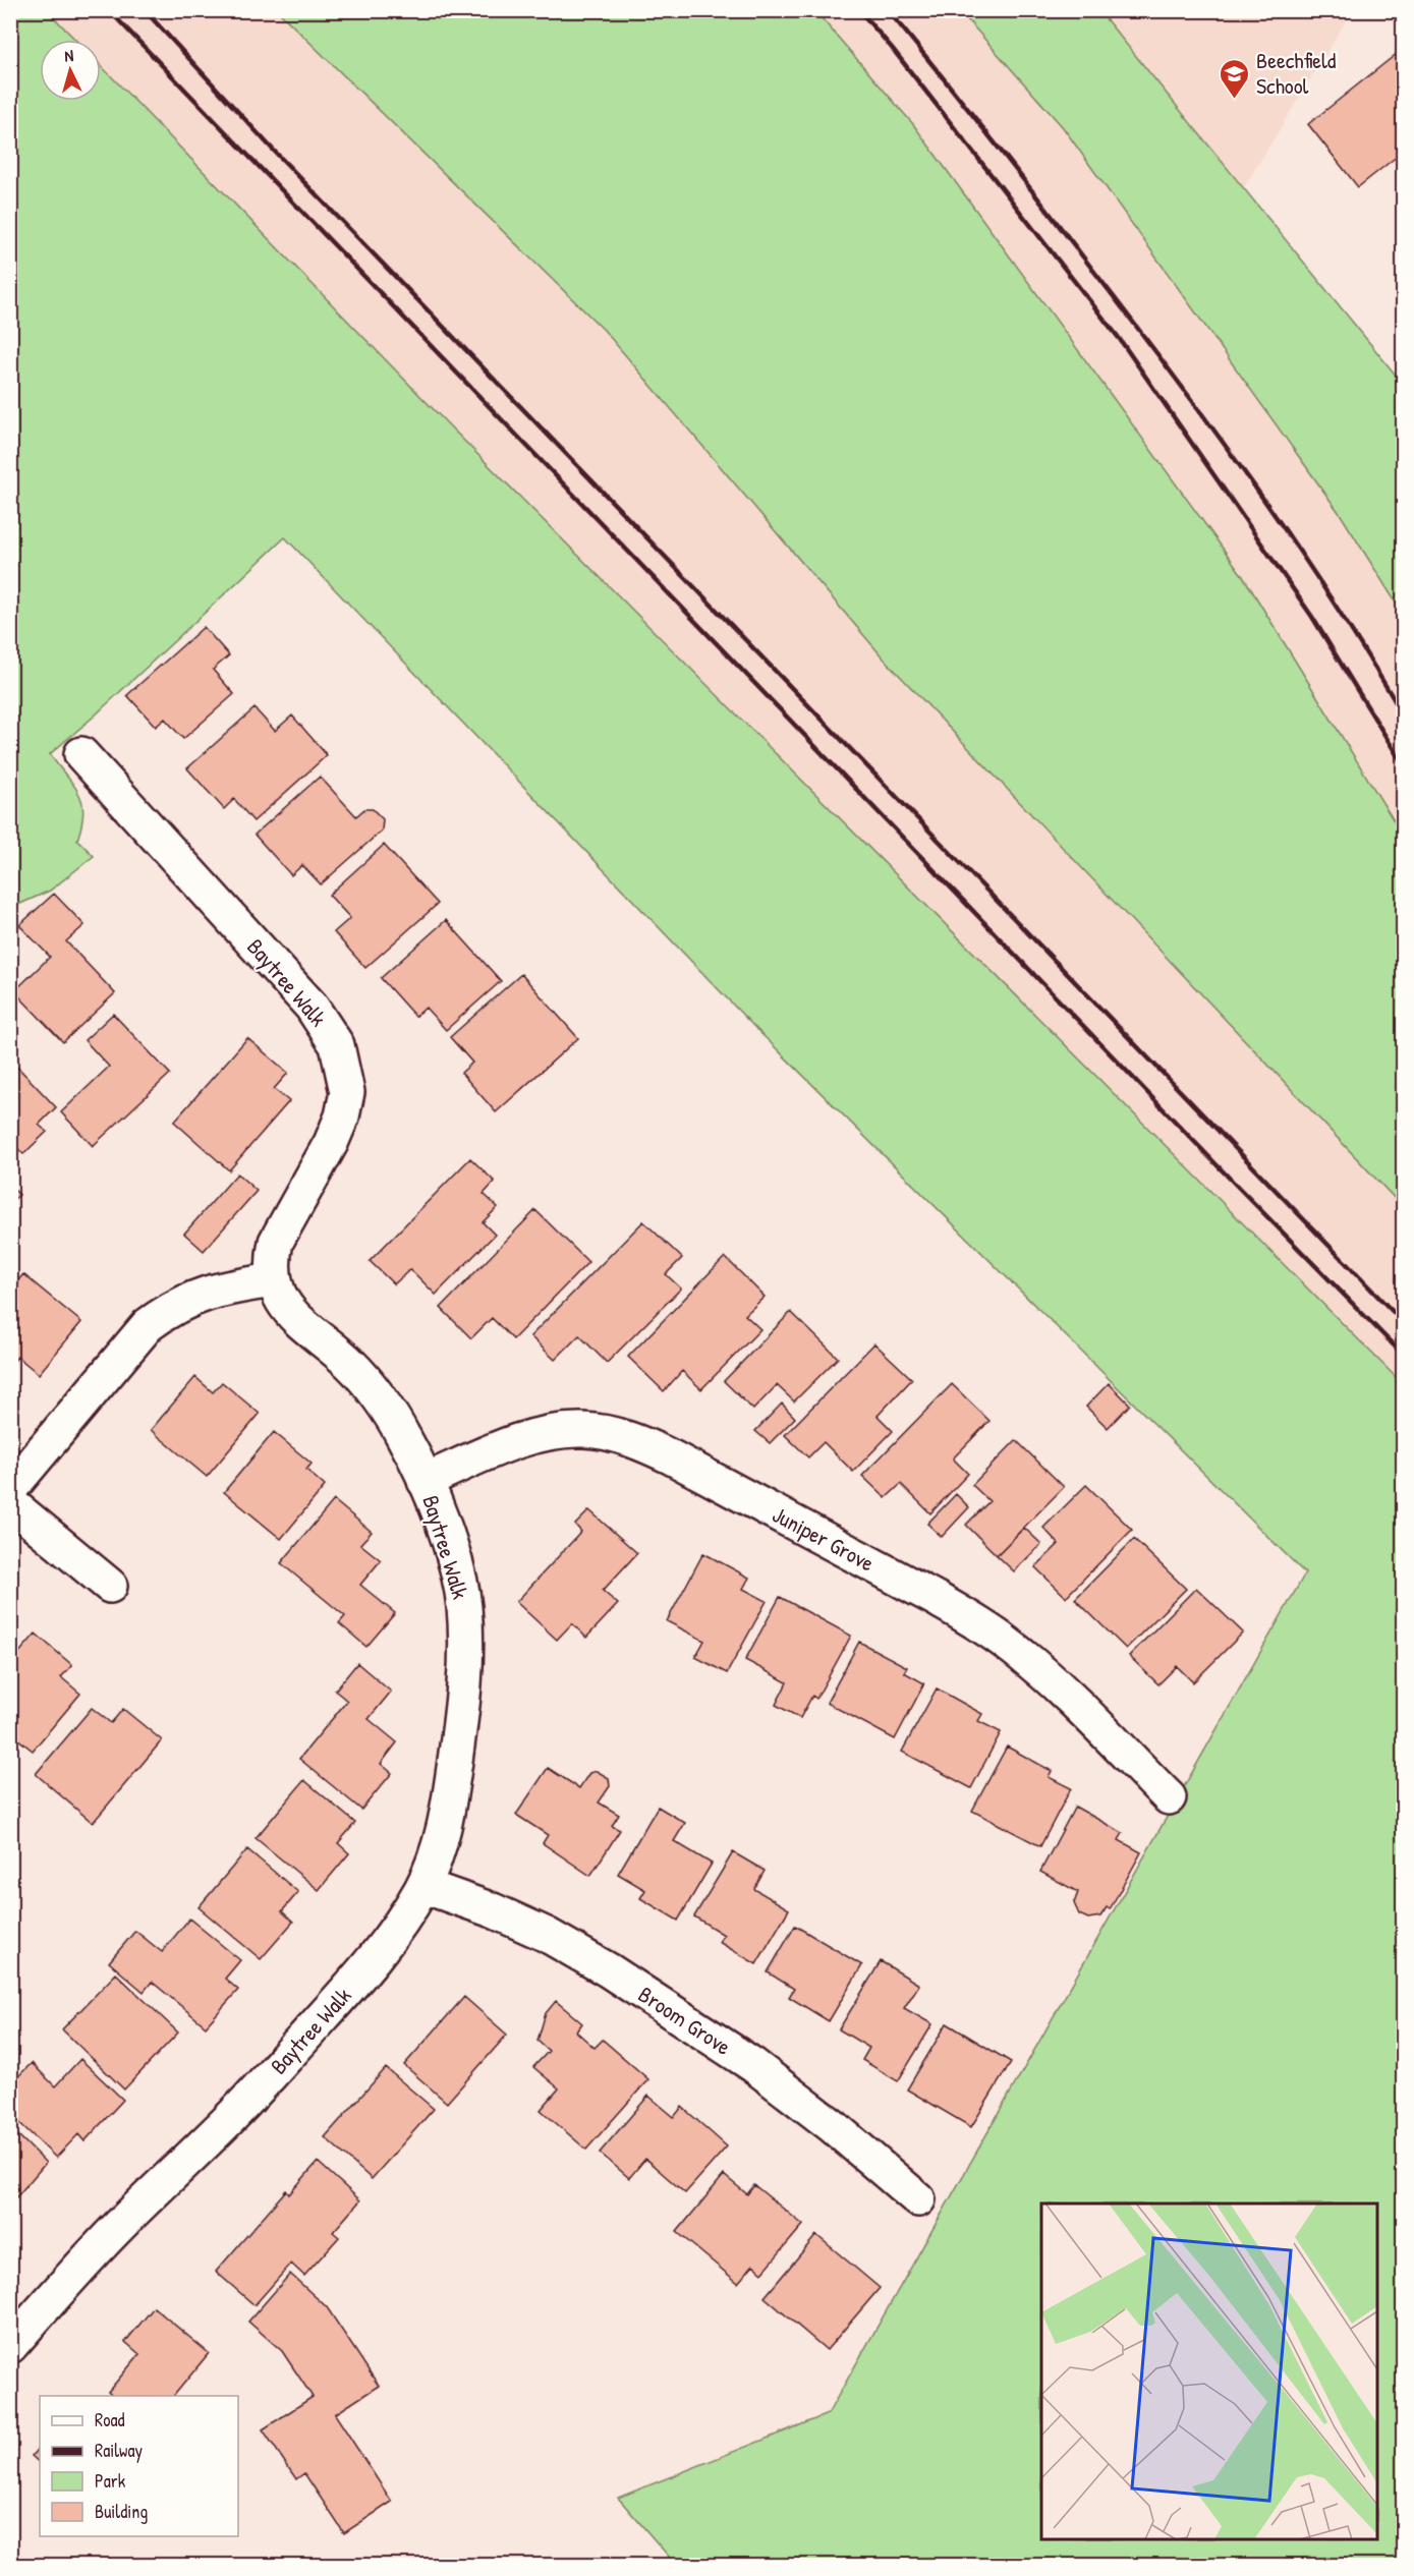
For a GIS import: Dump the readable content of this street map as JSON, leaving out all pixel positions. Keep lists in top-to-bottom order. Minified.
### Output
{"streets":{"street":["Baytree Walk","Juniper Grove","Broom Grove"]},"crossings":[["Baytree Walk","Juniper Grove"],["Baytree Walk","Broom Grove"]],"places":{"school or university":["Beechfield School"]},"legend":["Road","Railway","Park","Building"],"north":"top"}
